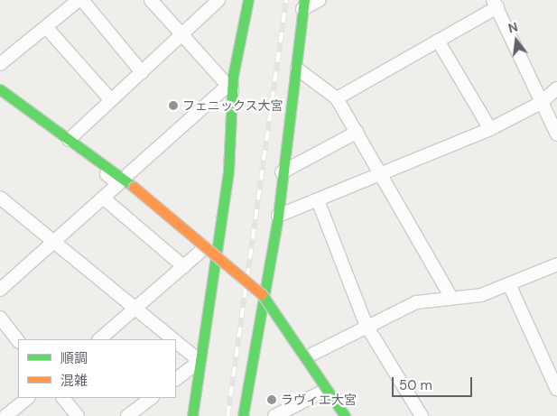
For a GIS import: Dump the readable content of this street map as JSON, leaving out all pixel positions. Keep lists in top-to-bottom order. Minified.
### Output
{"places":["フェニックス大宮","ラヴィエ大宮"],"legend":["順調","混雑"],"scale_bar":"50 m","north":"top"}
